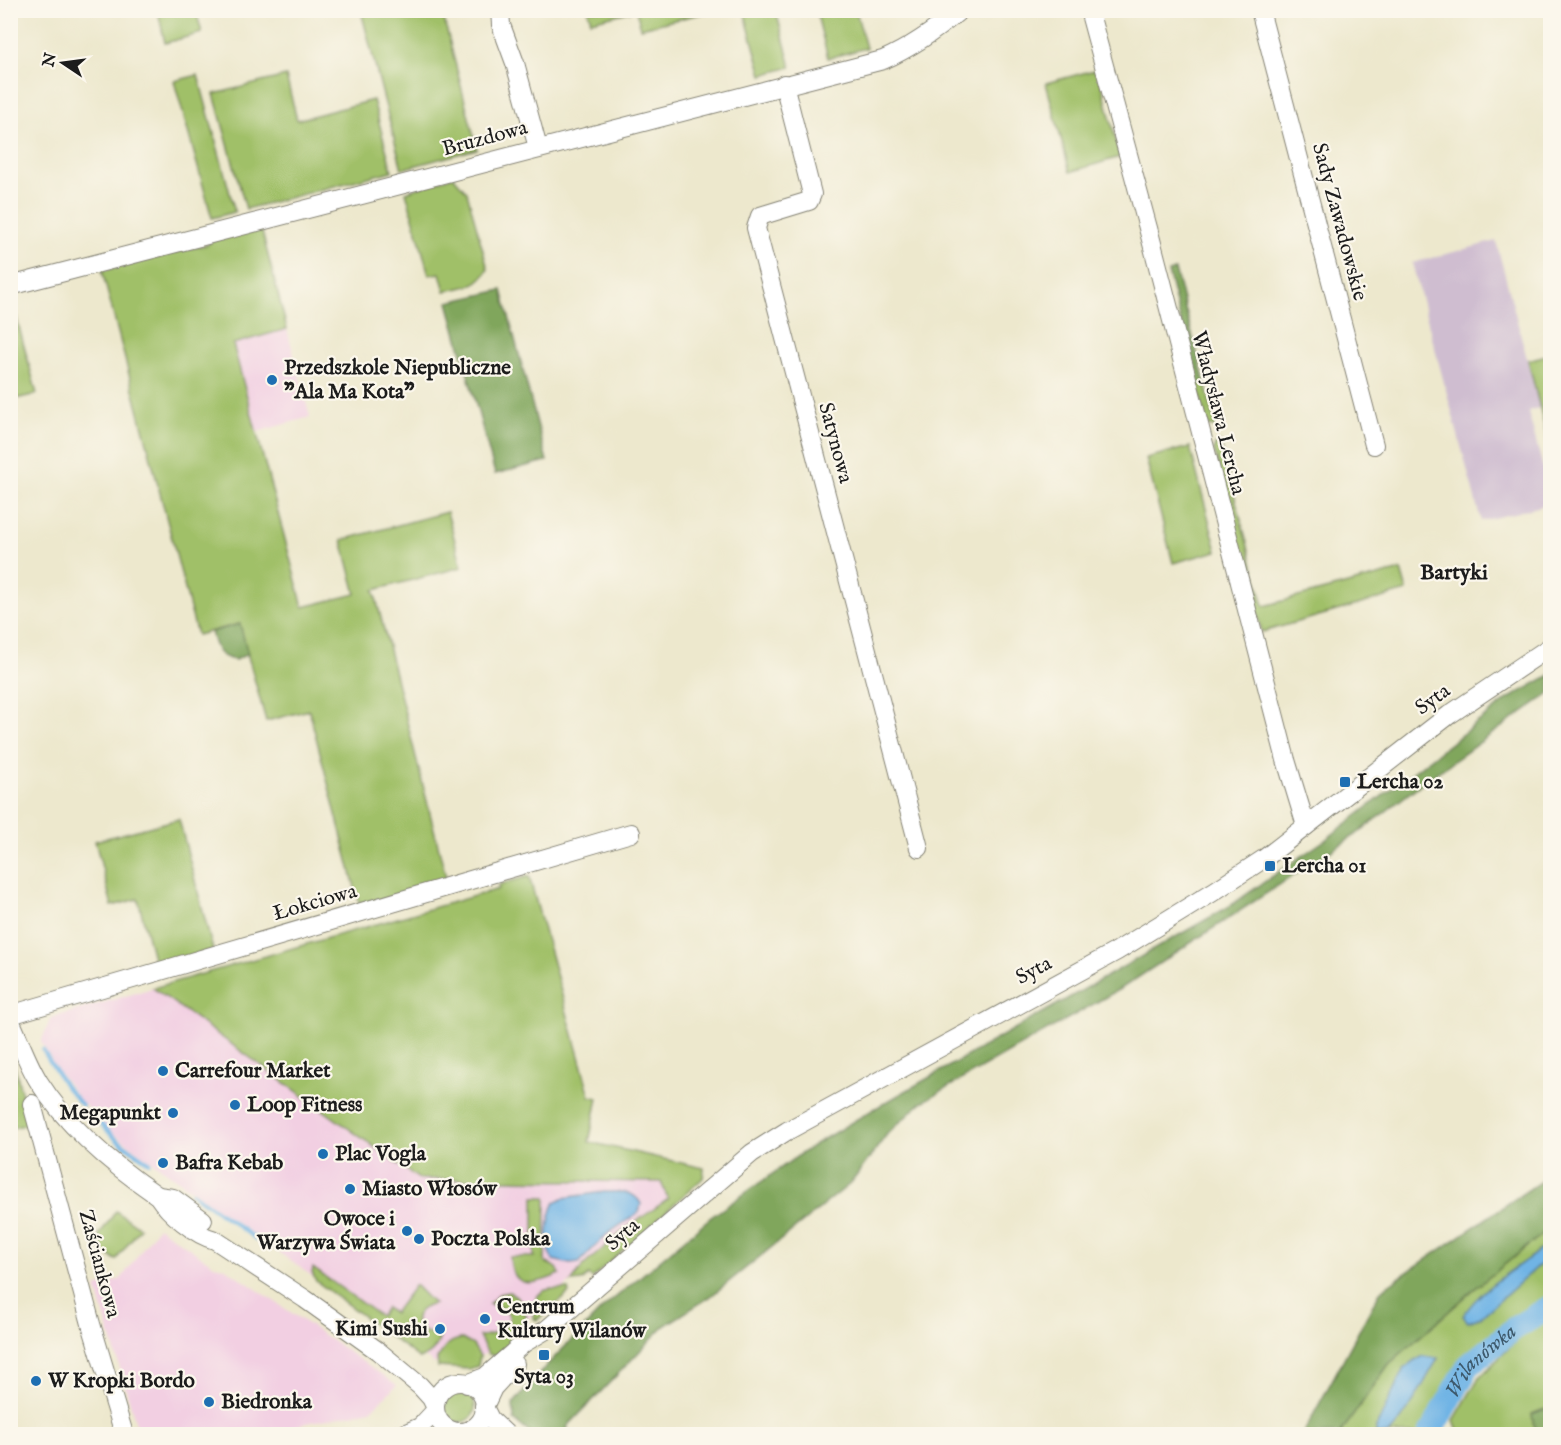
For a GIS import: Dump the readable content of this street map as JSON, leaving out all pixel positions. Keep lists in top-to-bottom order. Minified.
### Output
{"streets":{"street":["Bruzdowa","Sady Zawadowskie","Władysława Lercha","Satynowa","Syta","Łokciowa","Zaściankowa"]},"crossings":[["Bruzdowa","Satynowa"],["Władysława Lercha","Syta"]],"districts":["Bartyki"],"water":["Wilanówka"],"places":{"other":["Przedszkole Niepubliczne \"Ala Ma Kota\"","Carrefour Market","Loop Fitness","Megapunkt","Plac Vogla","Bafra Kebab","Miasto Włosów","Owoce i Warzywa Świata","Poczta Polska","Centrum Kultury Wilanów","Kimi Sushi","W Kropki Bordo","Biedronka"],"transit":["Lercha 02","Lercha 01","Syta 03"]},"north":"left"}
